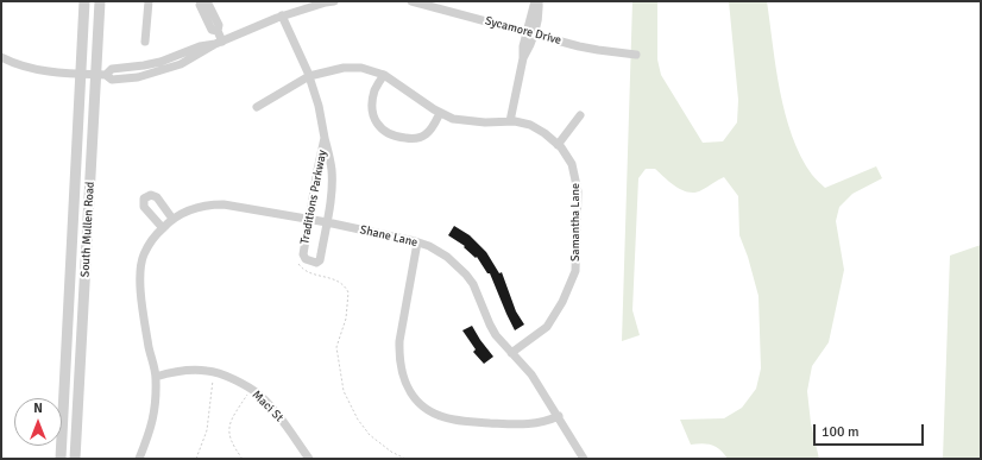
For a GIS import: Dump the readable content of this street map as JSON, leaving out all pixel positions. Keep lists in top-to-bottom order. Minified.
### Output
{"streets":{"street":["Sycamore Drive","Traditions Parkway","Samantha Lane","South Mullen Road","Shane Lane","Maci St"]},"crossings":[["Traditions Parkway","Samantha Lane"],["Traditions Parkway","Shane Lane"],["Samantha Lane","Shane Lane"],["Shane Lane","Maci St"]],"scale_bar":"100 m","north":"top"}
